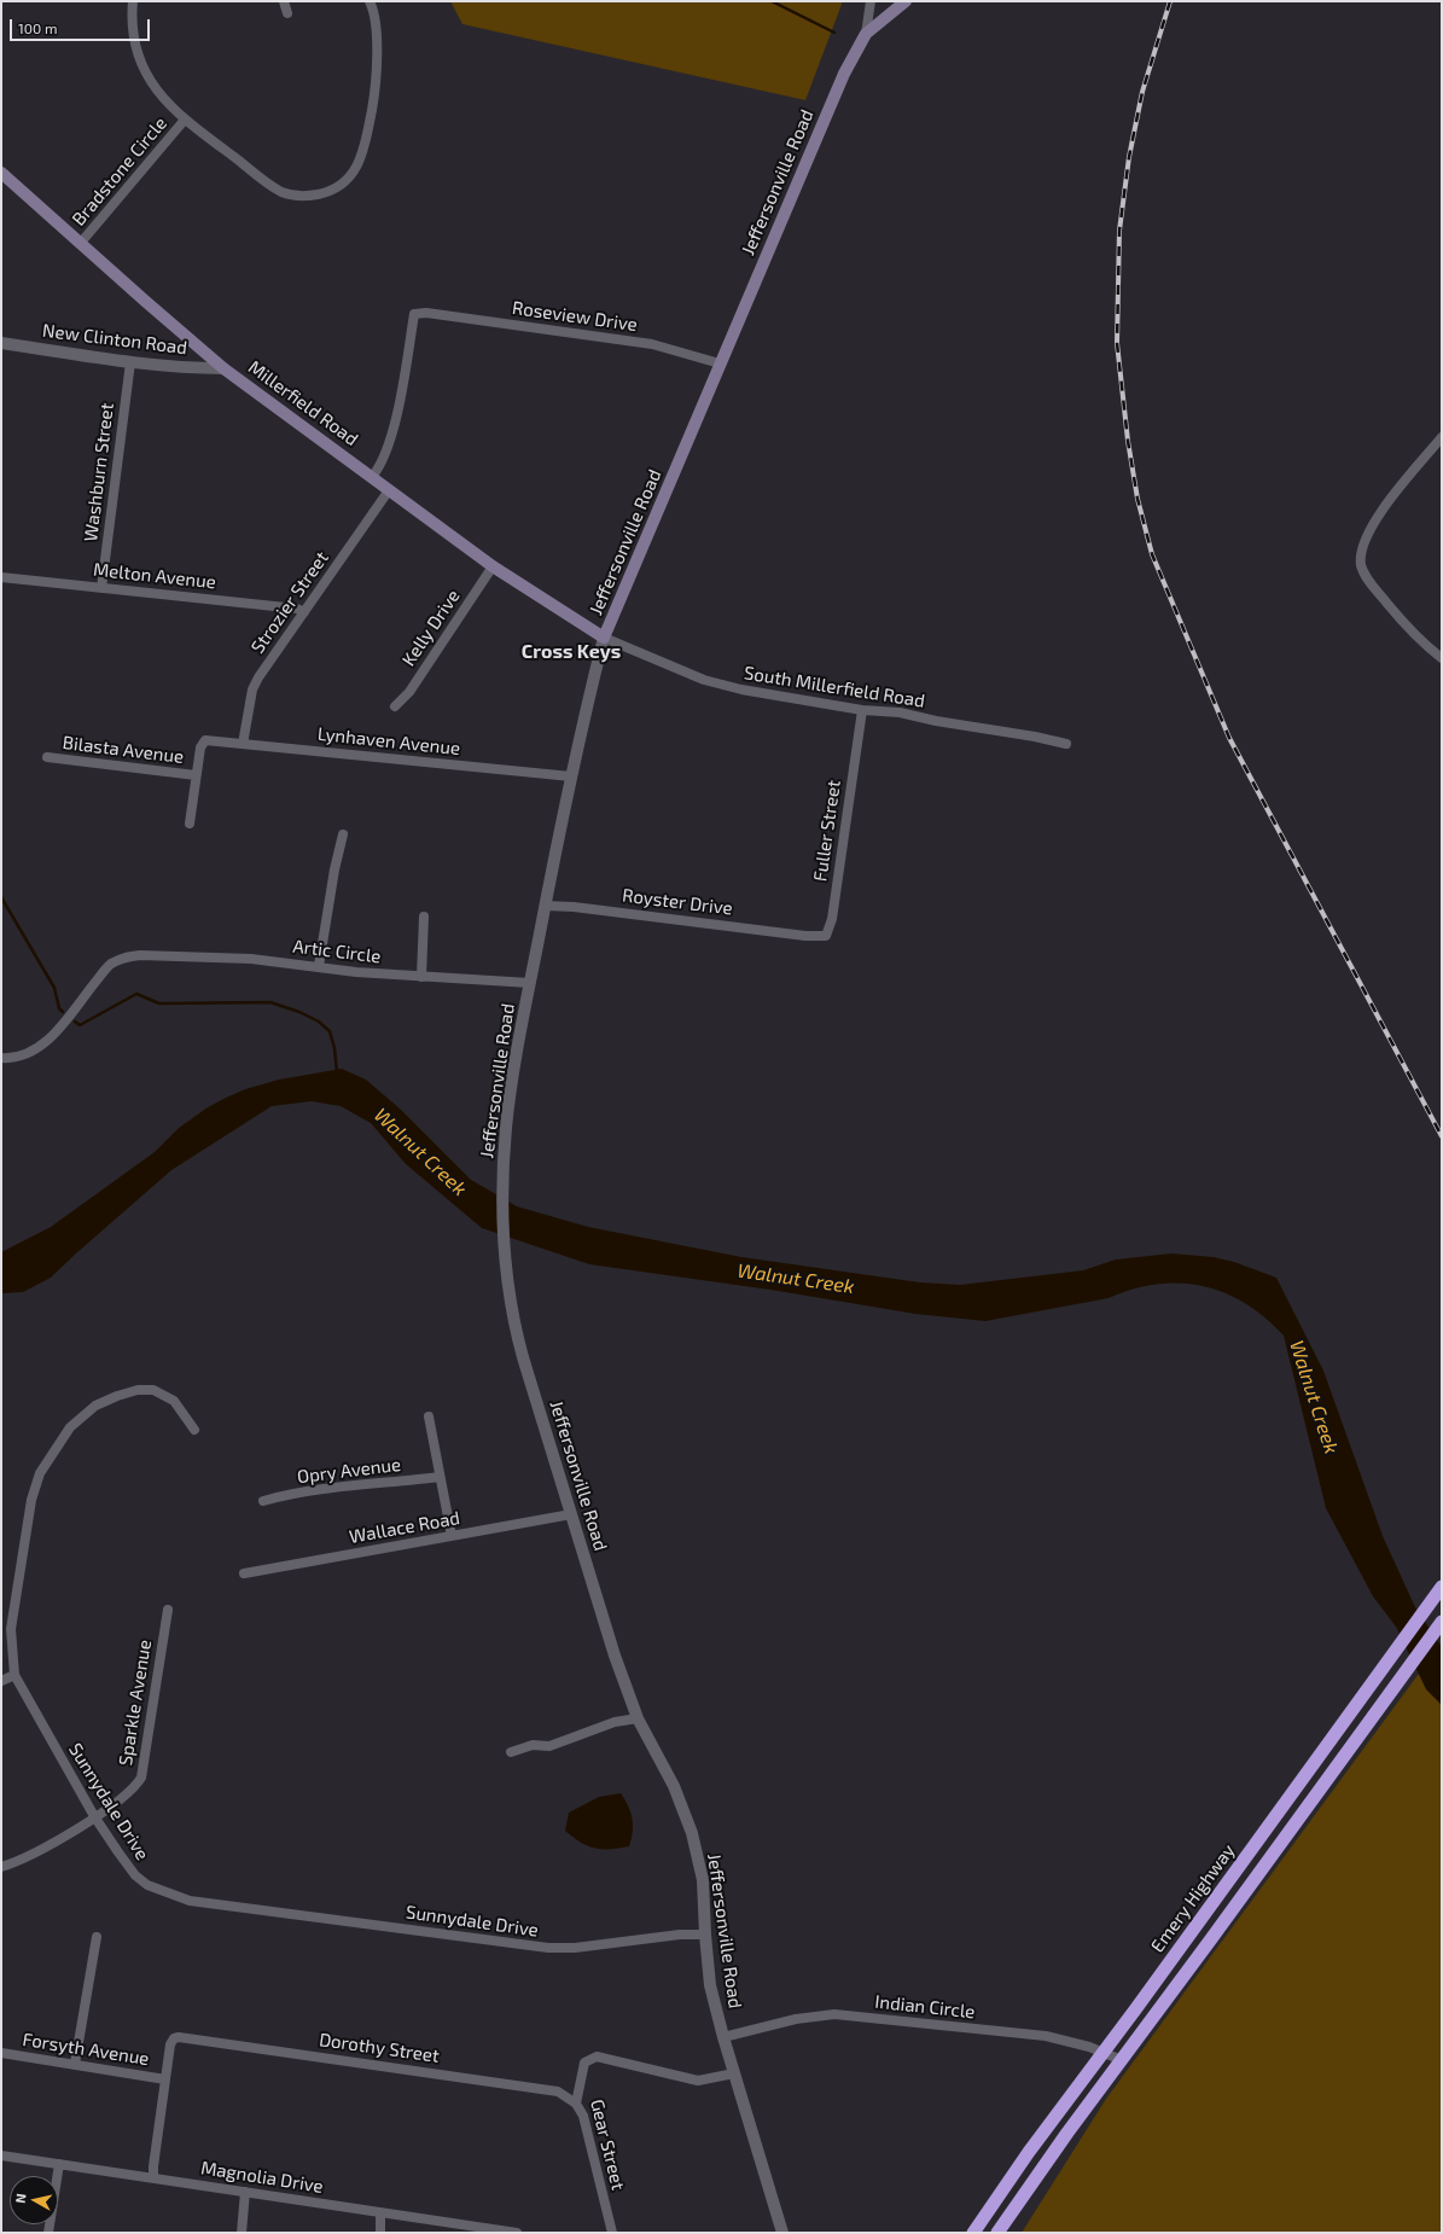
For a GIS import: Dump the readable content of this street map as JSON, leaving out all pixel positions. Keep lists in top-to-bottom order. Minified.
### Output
{"streets":{"highway":["Emery Highway"],"main road":["Jeffersonville Road","Millerfield Road"],"street":["Bradstone Circle","Roseview Drive","New Clinton Road","Washburn Street","Melton Avenue","Strozier Street","Kelly Drive","South Millerfield Road","Lynhaven Avenue","Bilasta Avenue","Fuller Street","Royster Drive","Artic Circle","Opry Avenue","Wallace Road","Sparkle Avenue","Sunnydale Drive","Indian Circle","Dorothy Street","Forsyth Avenue","Gear Street","Magnolia Drive"]},"crossings":[["Bradstone Circle","Millerfield Road"],["Jeffersonville Road","Roseview Drive"],["Jeffersonville Road","Millerfield Road"],["Jeffersonville Road","South Millerfield Road"],["Jeffersonville Road","Lynhaven Avenue"],["Jeffersonville Road","Royster Drive"],["Jeffersonville Road","Artic Circle"],["Jeffersonville Road","Wallace Road"],["Jeffersonville Road","Sunnydale Drive"],["Jeffersonville Road","Indian Circle"],["Jeffersonville Road","Gear Street"],["Roseview Drive","Millerfield Road"],["New Clinton Road","Millerfield Road"],["New Clinton Road","Washburn Street"],["Millerfield Road","Strozier Street"],["Millerfield Road","Kelly Drive"],["Millerfield Road","South Millerfield Road"],["Washburn Street","Melton Avenue"],["Melton Avenue","Strozier Street"],["Strozier Street","Lynhaven Avenue"],["South Millerfield Road","Fuller Street"],["Lynhaven Avenue","Bilasta Avenue"],["Fuller Street","Royster Drive"],["Sparkle Avenue","Sunnydale Drive"],["Emery Highway","Indian Circle"],["Dorothy Street","Forsyth Avenue"],["Dorothy Street","Gear Street"]],"districts":["Cross Keys"],"water":["Walnut Creek"],"scale_bar":"100 m","north":"left"}
